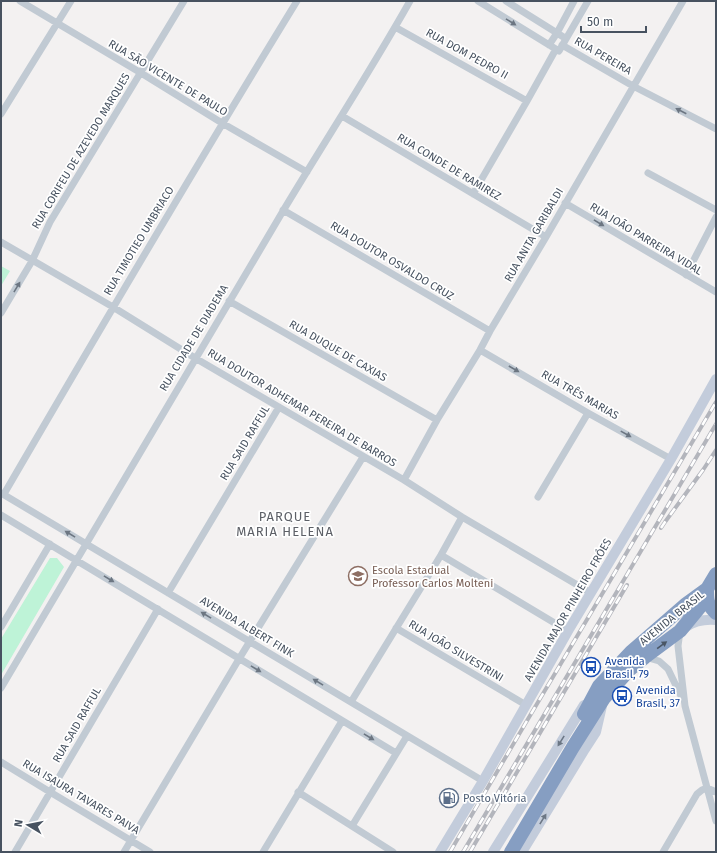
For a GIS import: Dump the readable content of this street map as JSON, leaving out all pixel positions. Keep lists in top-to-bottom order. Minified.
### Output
{"streets":{"highway":["AVENIDA BRASIL"],"street":["RUA DOM PEDRO II","RUA PEREIRA","RUA SÃO VICENTE DE PAULO","RUA CORIFEU DE AZEVEDO MARQUES","RUA CONDE DE RAMIREZ","RUA ANITA GARIBALDI","RUA JOÃO PARREIRA VIDAL","RUA TIMOTIEO UMBRIACO","RUA DOUTOR OSVALDO CRUZ","RUA CIDADE DE DIADEMA","RUA DUQUE DE CAXIAS","RUA TRÊS MARIAS","RUA DOUTOR ADHEMAR PEREIRA DE BARROS","RUA SAID RAFFUL","AVENIDA MAJOR PINHEIRO FRÓES","AVENIDA ALBERT FINK","RUA JOÃO SILVESTRINI","RUA ISAURA TAVARES PAIVA"]},"crossings":[["RUA DOM PEDRO II","RUA CIDADE DE DIADEMA"],["RUA PEREIRA","RUA ANITA GARIBALDI"],["RUA SÃO VICENTE DE PAULO","RUA CORIFEU DE AZEVEDO MARQUES"],["RUA SÃO VICENTE DE PAULO","RUA TIMOTIEO UMBRIACO"],["RUA SÃO VICENTE DE PAULO","RUA CIDADE DE DIADEMA"],["RUA CORIFEU DE AZEVEDO MARQUES","RUA DOUTOR ADHEMAR PEREIRA DE BARROS"],["RUA CONDE DE RAMIREZ","RUA ANITA GARIBALDI"],["RUA CONDE DE RAMIREZ","RUA CIDADE DE DIADEMA"],["RUA ANITA GARIBALDI","RUA JOÃO PARREIRA VIDAL"],["RUA ANITA GARIBALDI","RUA DOUTOR OSVALDO CRUZ"],["RUA ANITA GARIBALDI","RUA DUQUE DE CAXIAS"],["RUA ANITA GARIBALDI","RUA TRÊS MARIAS"],["RUA ANITA GARIBALDI","RUA DOUTOR ADHEMAR PEREIRA DE BARROS"],["RUA TIMOTIEO UMBRIACO","RUA DOUTOR ADHEMAR PEREIRA DE BARROS"],["RUA TIMOTIEO UMBRIACO","AVENIDA ALBERT FINK"],["RUA DOUTOR OSVALDO CRUZ","RUA CIDADE DE DIADEMA"],["RUA CIDADE DE DIADEMA","RUA DUQUE DE CAXIAS"],["RUA CIDADE DE DIADEMA","RUA DOUTOR ADHEMAR PEREIRA DE BARROS"],["RUA CIDADE DE DIADEMA","AVENIDA ALBERT FINK"],["RUA TRÊS MARIAS","AVENIDA MAJOR PINHEIRO FRÓES"],["RUA DOUTOR ADHEMAR PEREIRA DE BARROS","RUA SAID RAFFUL"],["RUA DOUTOR ADHEMAR PEREIRA DE BARROS","AVENIDA MAJOR PINHEIRO FRÓES"],["RUA SAID RAFFUL","AVENIDA ALBERT FINK"],["RUA SAID RAFFUL","RUA ISAURA TAVARES PAIVA"],["AVENIDA MAJOR PINHEIRO FRÓES","AVENIDA ALBERT FINK"],["AVENIDA MAJOR PINHEIRO FRÓES","RUA JOÃO SILVESTRINI"]],"one_way":["RUA PEREIRA","RUA JOÃO PARREIRA VIDAL","RUA TRÊS MARIAS"],"districts":["PARQUE MARIA HELENA"],"places":{"school or university":["Escola Estadual Professor Carlos Molteni"],"bus stop":["Avenida Brasil, 79","Avenida Brasil, 37"],"fuel station":["Posto Vitória"]},"scale_bar":"50 m","north":"left"}
